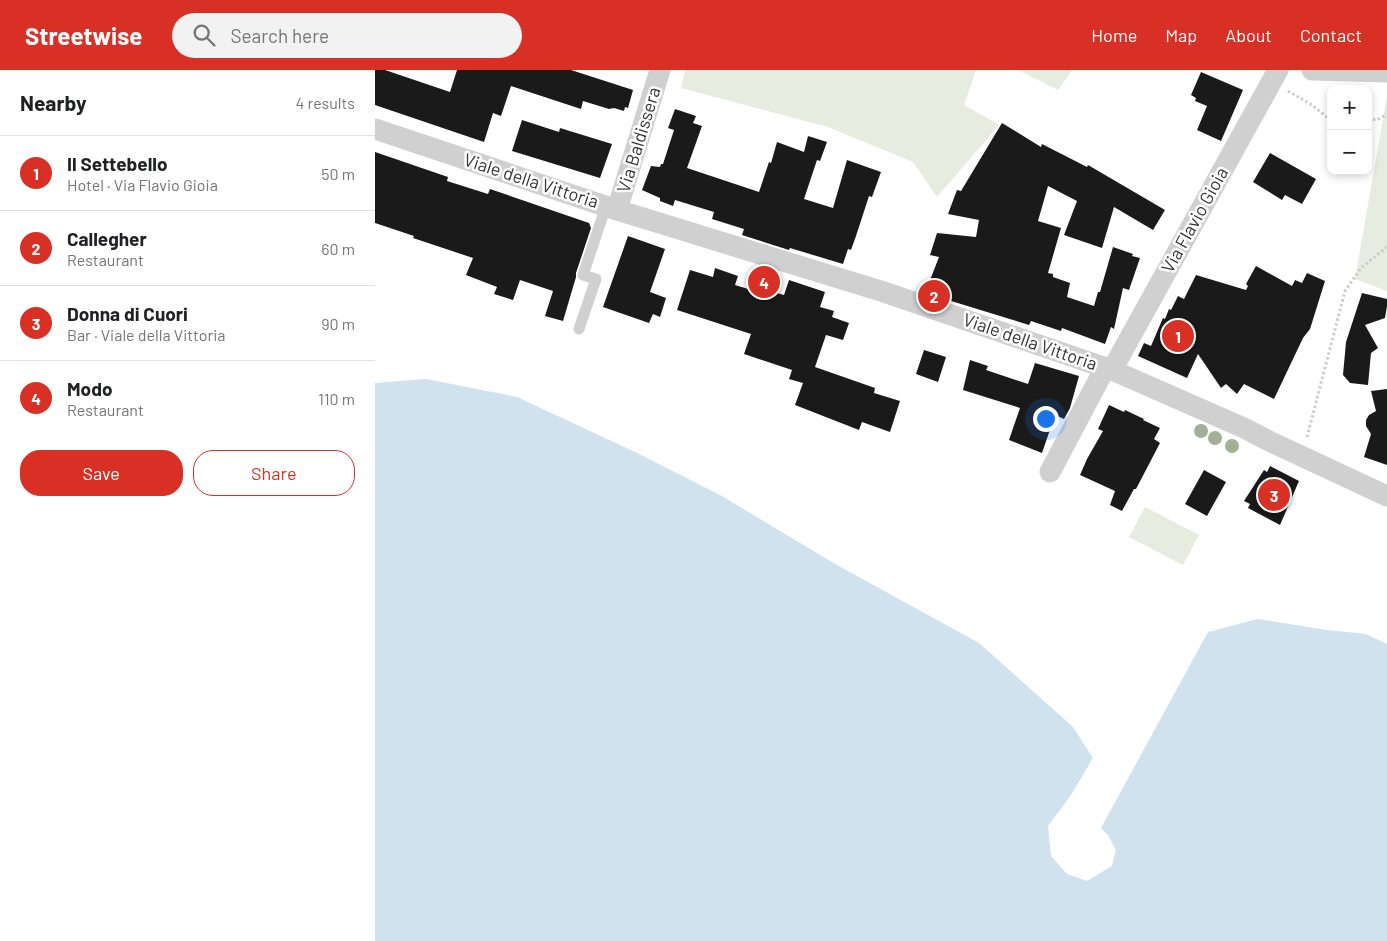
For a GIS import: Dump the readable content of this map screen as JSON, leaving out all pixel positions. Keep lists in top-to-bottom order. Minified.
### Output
{"streets":{"street":["Via Baldissera","Viale della Vittoria","Via Flavio Gioia"]},"crossings":[["Via Baldissera","Viale della Vittoria"],["Viale della Vittoria","Via Flavio Gioia"]],"page":{"header":"Streetwise","search":"Search here","nav":["Home","Map","About","Contact"],"heading":["Nearby","4 results"],"map_buttons":["+","−"],"list":[{"mark":"1","name":"Il Settebello","note":"Hotel · Via Flavio Gioia","value":"50 m"},{"mark":"2","name":"Callegher","note":"Restaurant","value":"60 m"},{"mark":"3","name":"Donna di Cuori","note":"Bar · Viale della Vittoria","value":"90 m"},{"mark":"4","name":"Modo","note":"Restaurant","value":"110 m"}],"pins":["4","2","1","3"],"buttons":["Save","Share"]}}
